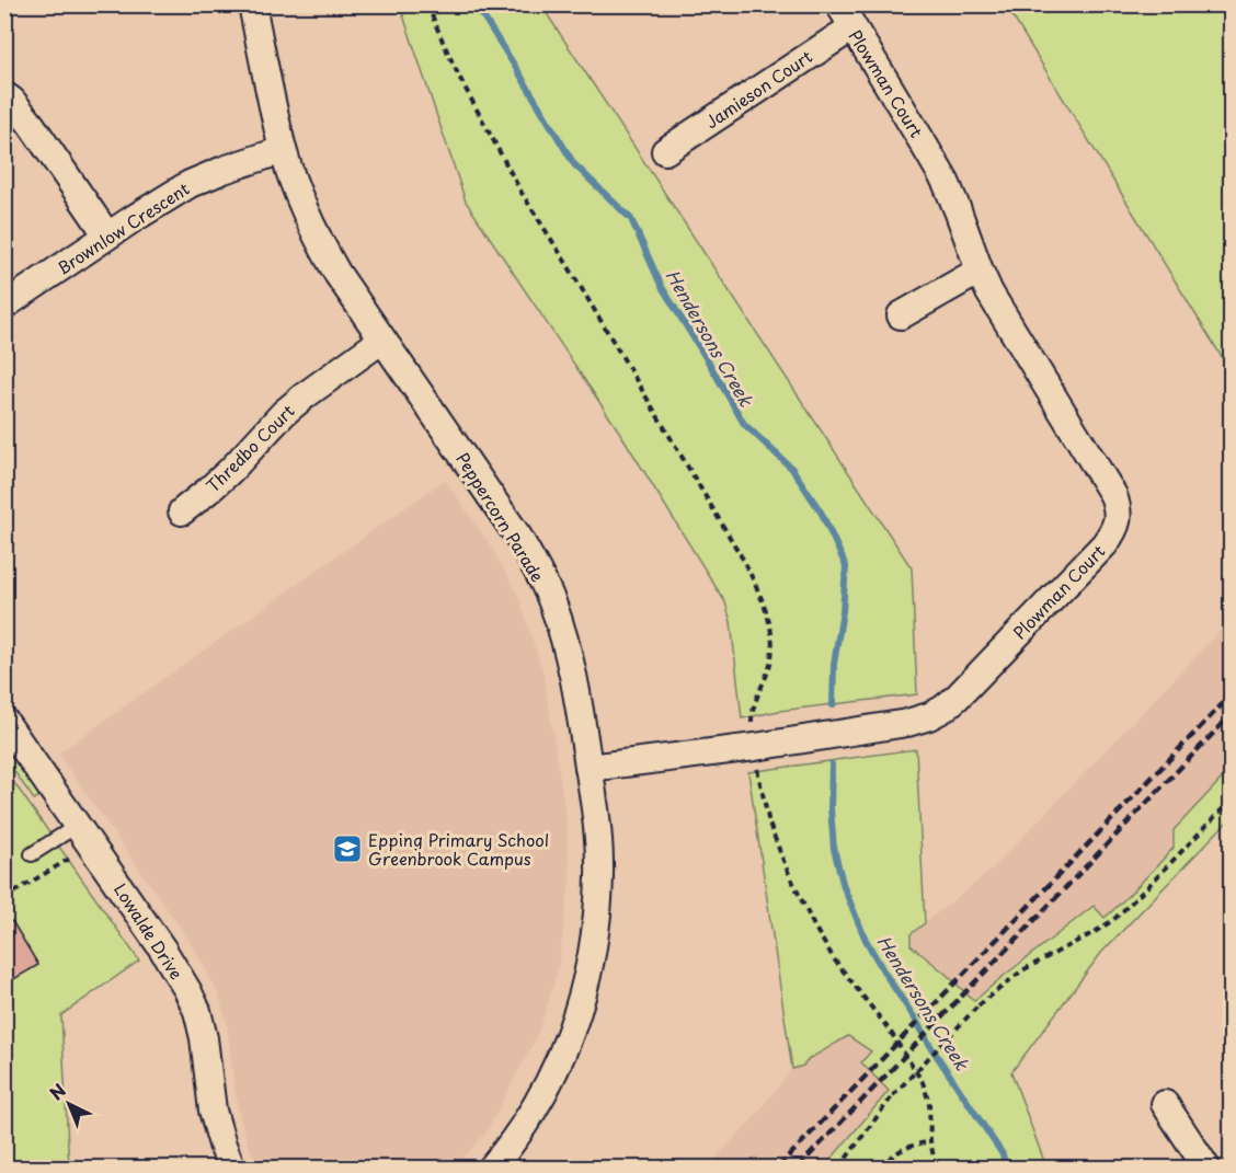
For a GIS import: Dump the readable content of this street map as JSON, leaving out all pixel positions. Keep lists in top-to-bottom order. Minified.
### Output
{"streets":{"street":["Plowman Court","Jamieson Court","Brownlow Crescent","Thredbo Court","Peppercorn Parade","Lowalde Drive"]},"crossings":[["Plowman Court","Jamieson Court"],["Plowman Court","Peppercorn Parade"],["Brownlow Crescent","Peppercorn Parade"],["Thredbo Court","Peppercorn Parade"]],"water":["Hendersons Creek"],"places":{"school or university":["Epping Primary School Greenbrook Campus"]},"north":"top left"}
